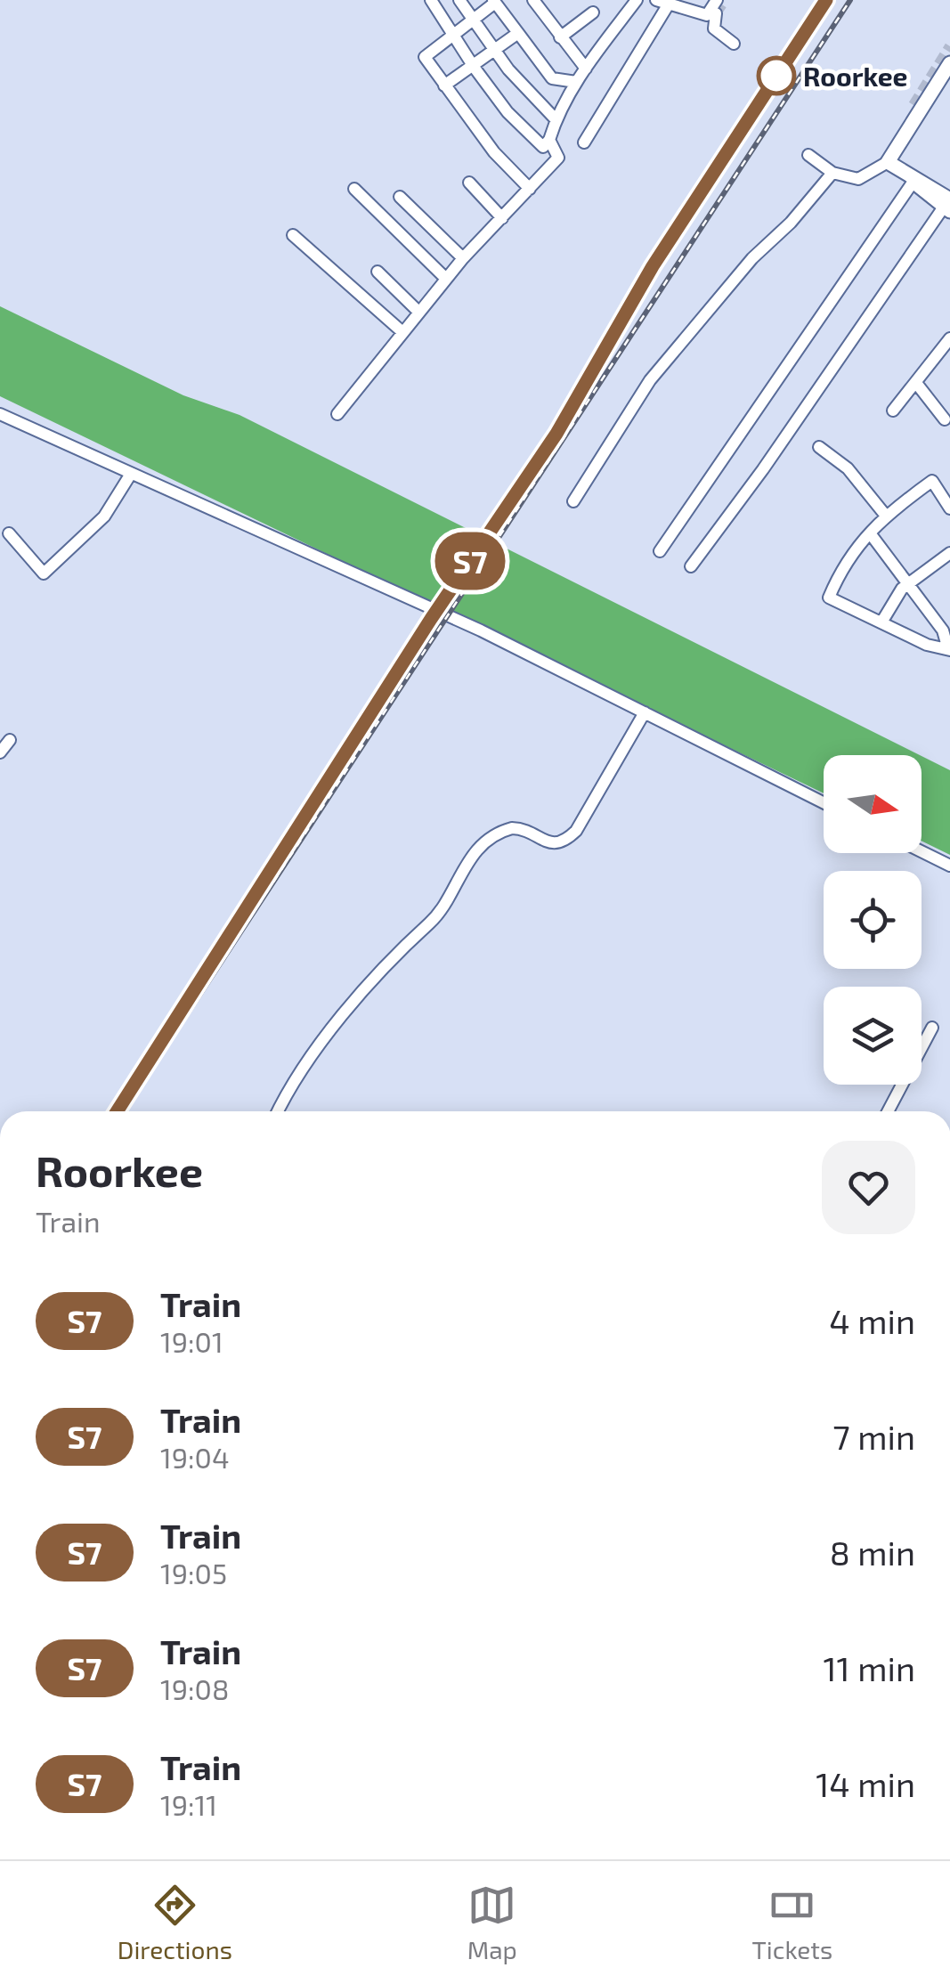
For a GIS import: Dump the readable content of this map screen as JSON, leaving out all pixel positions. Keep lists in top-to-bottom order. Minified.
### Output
{"places":["Roorkee"],"north":"right","page":{"on_map":"S7","heading":["Roorkee","Train"],"list":[{"mark":"S7","name":"Train","note":"19:01","value":"4 min"},{"mark":"S7","name":"Train","note":"19:04","value":"7 min"},{"mark":"S7","name":"Train","note":"19:05","value":"8 min"},{"mark":"S7","name":"Train","note":"19:08","value":"11 min"},{"mark":"S7","name":"Train","note":"19:11","value":"14 min"}],"tabs":["Directions","Map","Tickets"]}}
